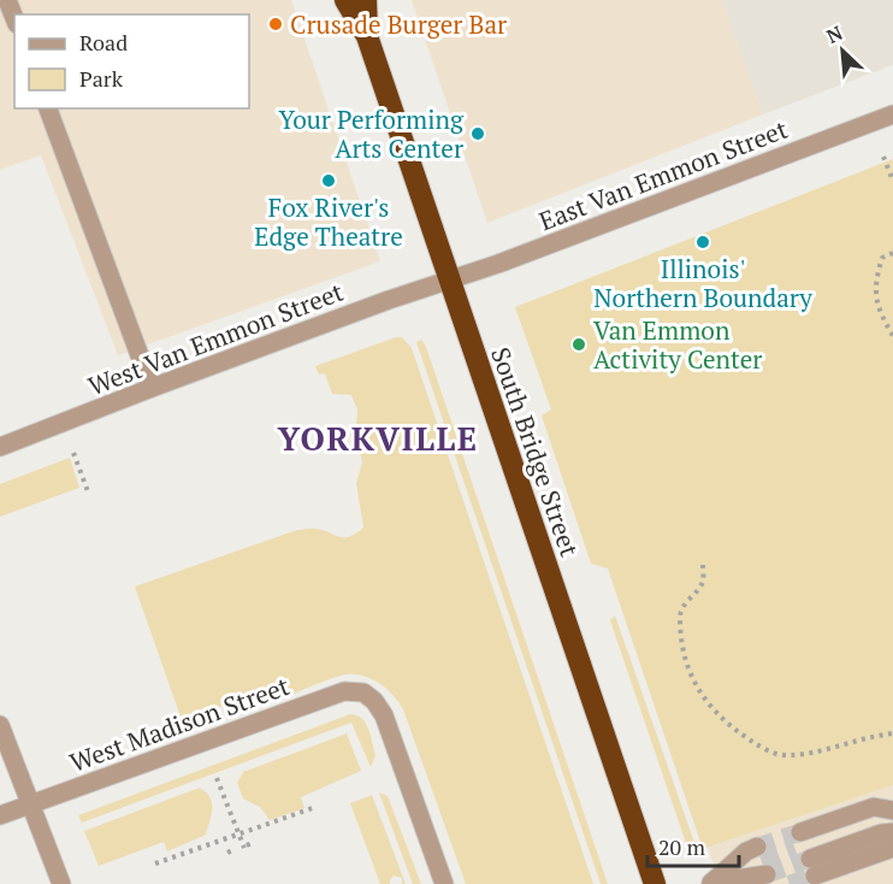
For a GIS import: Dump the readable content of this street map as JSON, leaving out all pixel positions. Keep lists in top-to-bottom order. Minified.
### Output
{"streets":{"highway":["South Bridge Street"],"street":["East Van Emmon Street","West Van Emmon Street","West Madison Street"]},"crossings":[["East Van Emmon Street","West Van Emmon Street"],["East Van Emmon Street","South Bridge Street"],["West Van Emmon Street","South Bridge Street"]],"districts":["YORKVILLE"],"places":["Crusade Burger Bar","Your Performing Arts Center","Fox River's Edge Theatre","Illinois' Northern Boundary","Van Emmon Activity Center"],"legend":["Road","Park"],"scale_bar":"20 m","north":"top left"}
